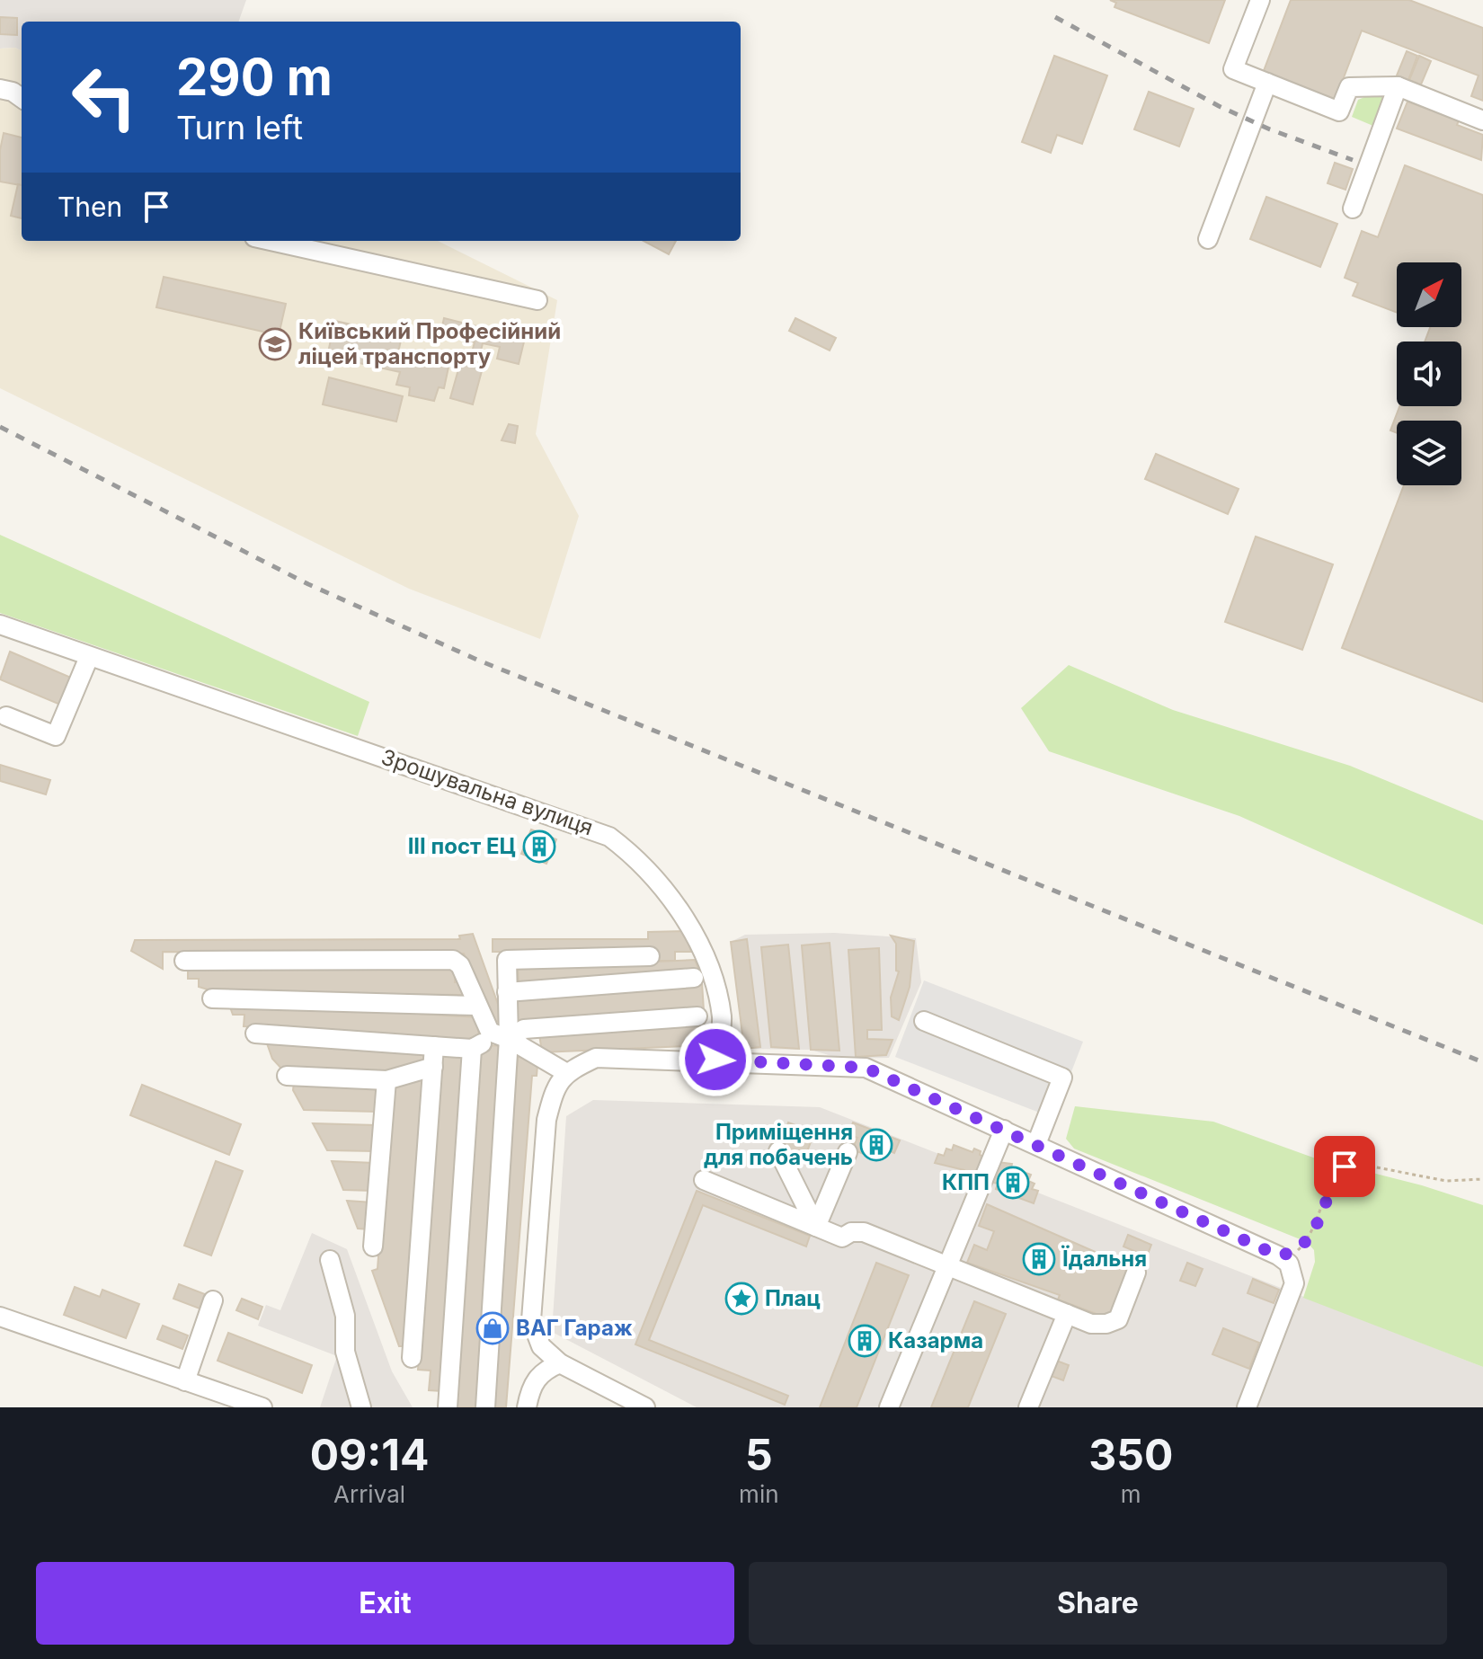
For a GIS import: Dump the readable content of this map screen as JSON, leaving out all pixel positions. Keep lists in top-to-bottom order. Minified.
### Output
{"streets":{"street":["Зрошувальна вулиця"]},"places":{"school or university":["Київський Професійний ліцей транспорту"],"building":["III пост ЕЦ","Приміщення для побачень","КПП","Їдальня","Казарма"],"place":["Плац"],"shop":["ВАГ Гараж"]},"north":"top right","page":{"turn":["290 m","Turn left"],"then":"Then","eta":["09:14","Arrival","5","min","350","m"],"buttons":["Exit","Share"]}}
